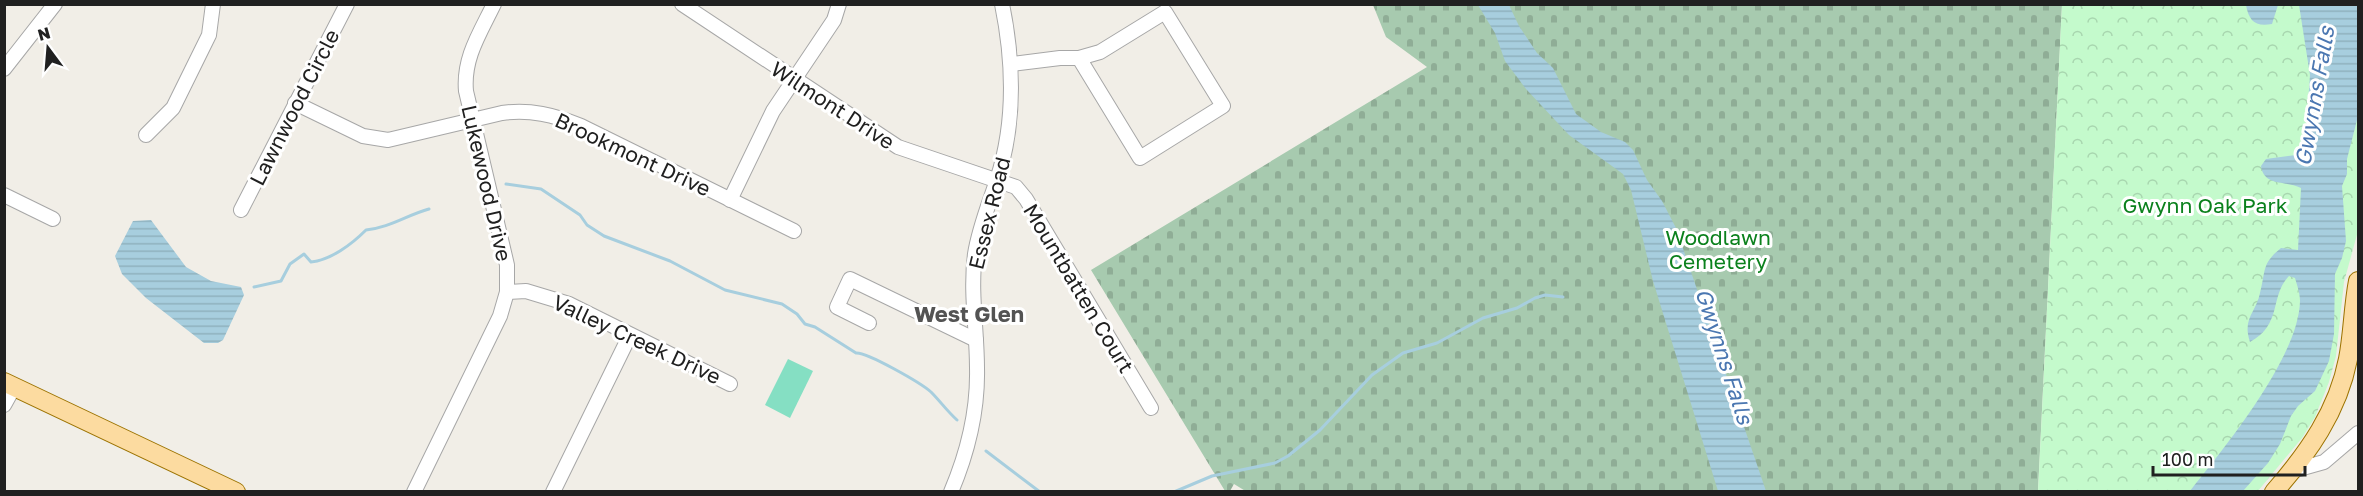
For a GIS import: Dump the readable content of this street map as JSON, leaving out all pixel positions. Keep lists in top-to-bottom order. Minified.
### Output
{"streets":{"street":["Wilmont Drive","Lawnwood Circle","Brookmont Drive","Lukewood Drive","Essex Road","Mountbatten Court","Valley Creek Drive"]},"crossings":[["Wilmont Drive","Essex Road"],["Wilmont Drive","Mountbatten Court"],["Lawnwood Circle","Brookmont Drive"],["Brookmont Drive","Lukewood Drive"],["Lukewood Drive","Valley Creek Drive"],["Essex Road","Mountbatten Court"]],"districts":["West Glen"],"water":["Gwynns Falls"],"parks":["Gwynn Oak Park","Woodlawn Cemetery"],"scale_bar":"100 m","north":"top"}
